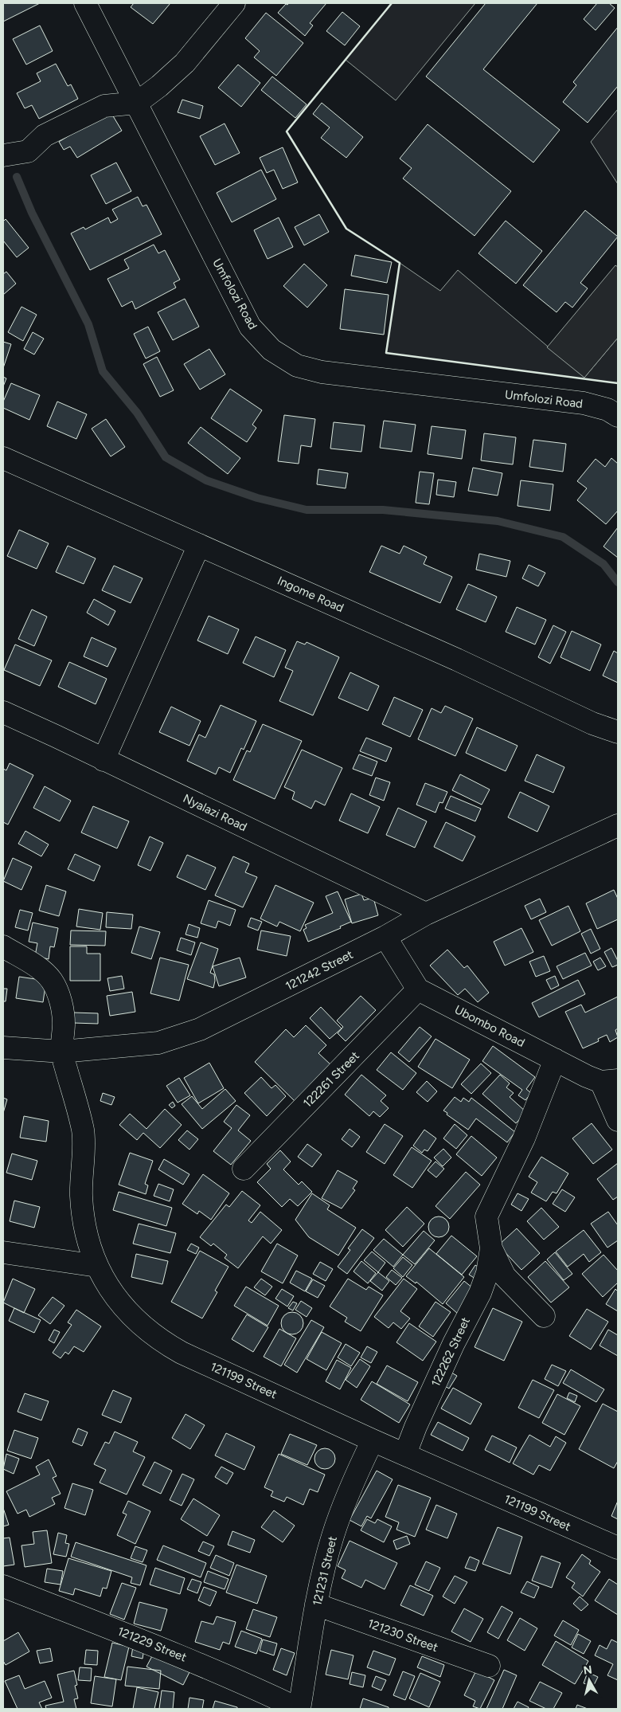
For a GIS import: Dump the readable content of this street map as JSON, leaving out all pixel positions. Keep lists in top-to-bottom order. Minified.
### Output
{"streets":{"street":["Umfolozi Road","Ingome Road","Nyalazi Road","121242 Street","Ubombo Road","122261 Street","122262 Street","121199 Street","121231 Street","121230 Street","121229 Street"]},"crossings":[["Nyalazi Road","121242 Street"],["121242 Street","121199 Street"],["Ubombo Road","122261 Street"],["Ubombo Road","122262 Street"],["122262 Street","121199 Street"],["121199 Street","121231 Street"],["121231 Street","121230 Street"],["121231 Street","121229 Street"]],"north":"top"}
